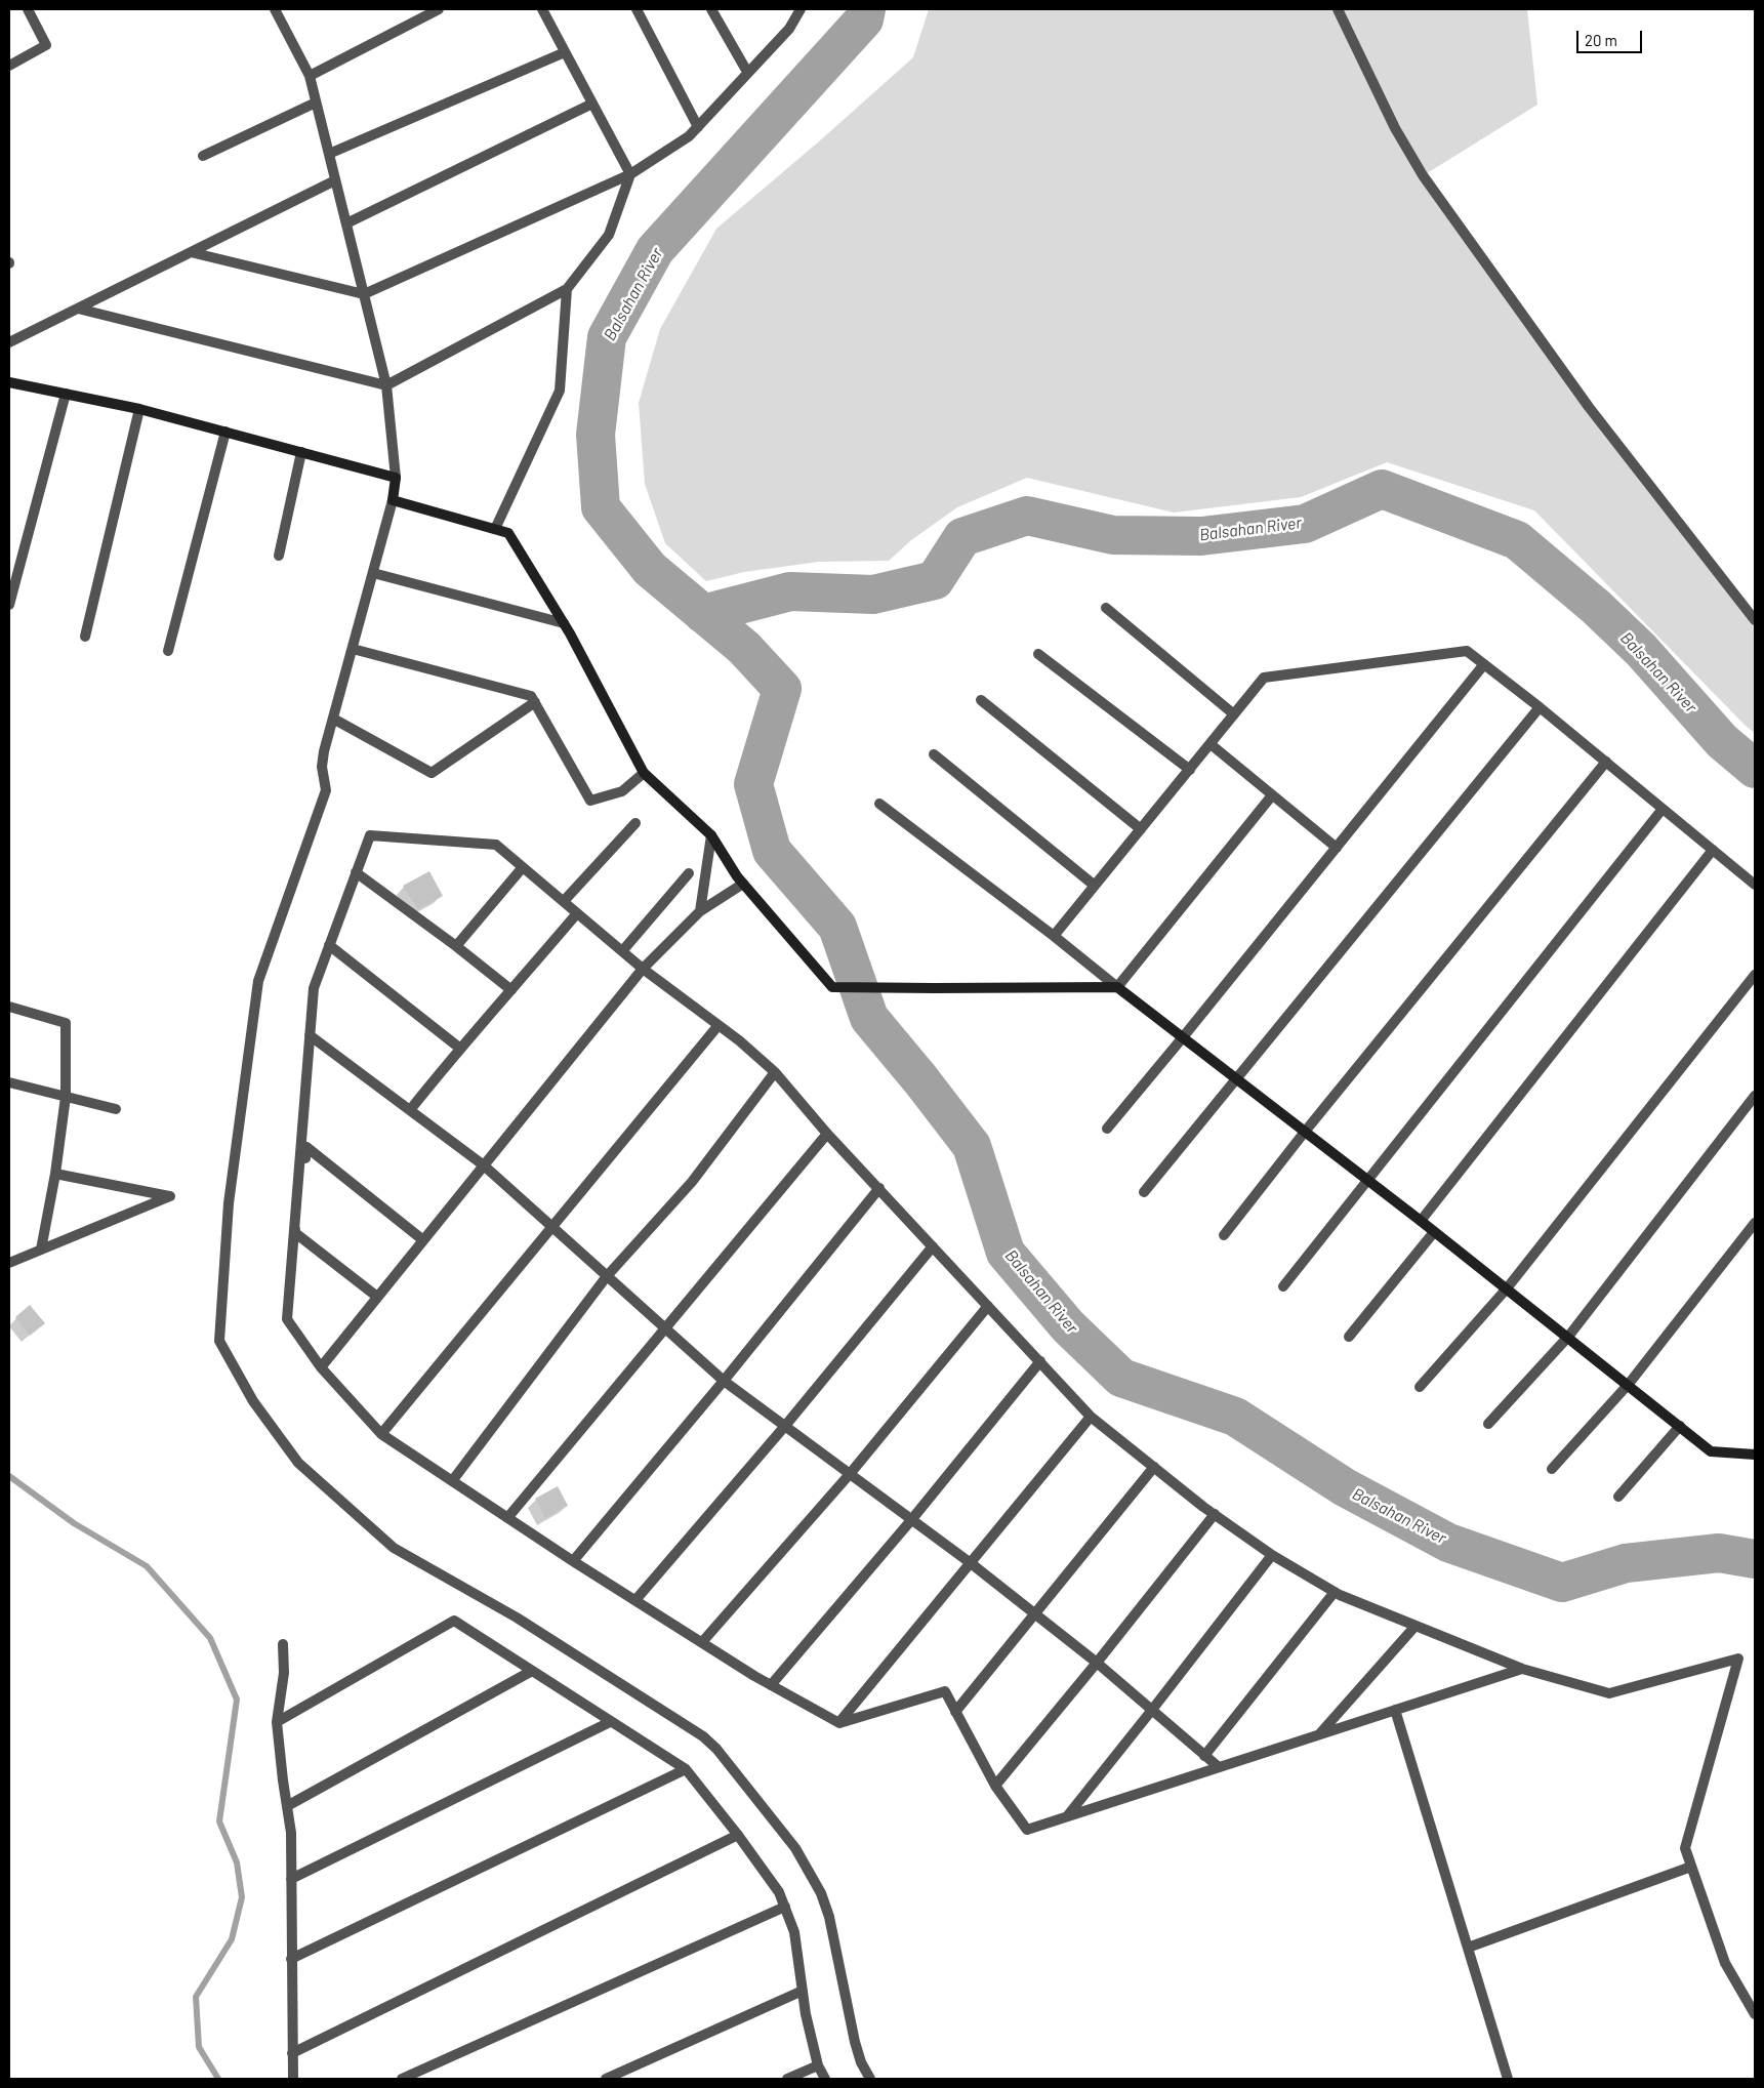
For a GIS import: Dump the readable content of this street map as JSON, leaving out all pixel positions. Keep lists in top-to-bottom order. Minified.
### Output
{"water":["Balsahan River"],"scale_bar":"20 m"}
